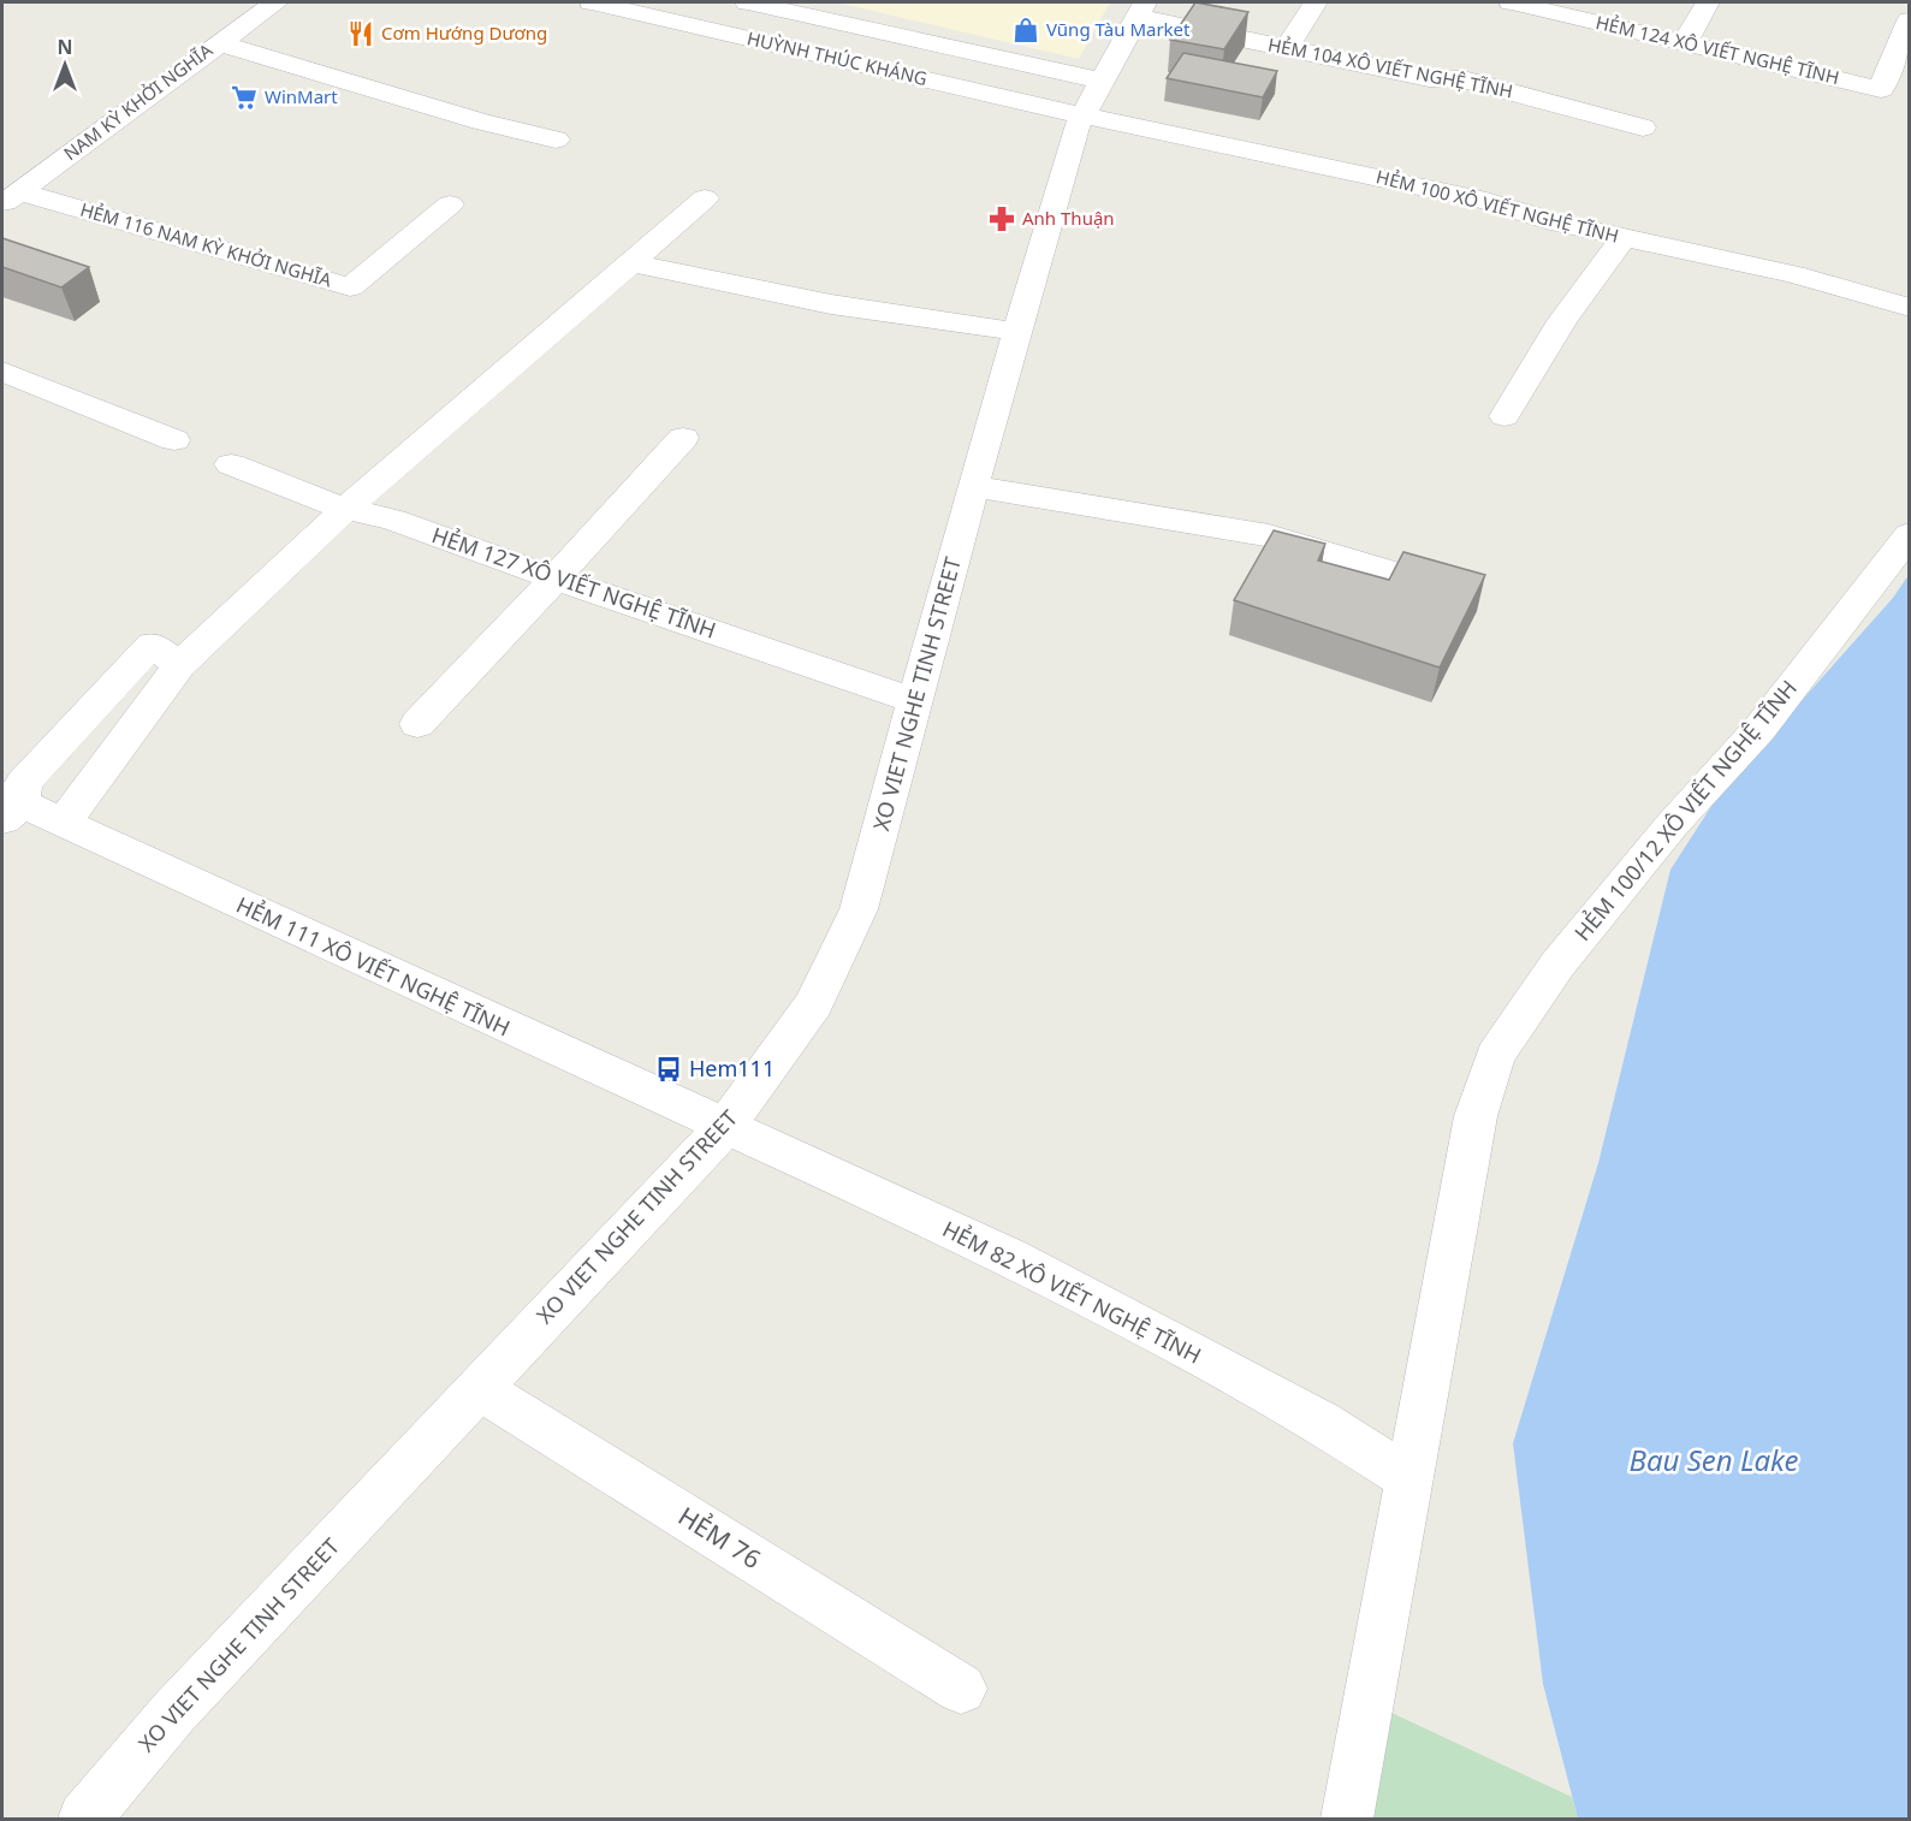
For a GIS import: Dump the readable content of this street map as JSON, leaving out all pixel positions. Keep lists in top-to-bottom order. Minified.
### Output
{"streets":{"street":["HẺM 124 XÔ VIẾT NGHỆ TĨNH","HUỲNH THÚC KHÁNG","HẺM 104 XÔ VIẾT NGHỆ TĨNH","NAM KỲ KHỞI NGHĨA","HẺM 100 XÔ VIẾT NGHỆ TĨNH","HẺM 116 NAM KỲ KHỞI NGHĨA","HẺM 127 XÔ VIẾT NGHỆ TĨNH","XO VIET NGHE TINH STREET","HẺM 100/12 XÔ VIẾT NGHỆ TĨNH","HẺM 111 XÔ VIẾT NGHỆ TĨNH","HẺM 82 XÔ VIẾT NGHỆ TĨNH","HẺM 76"]},"crossings":[["HUỲNH THÚC KHÁNG","HẺM 100 XÔ VIẾT NGHỆ TĨNH"],["HUỲNH THÚC KHÁNG","XO VIET NGHE TINH STREET"],["HẺM 104 XÔ VIẾT NGHỆ TĨNH","XO VIET NGHE TINH STREET"],["NAM KỲ KHỞI NGHĨA","HẺM 116 NAM KỲ KHỞI NGHĨA"],["HẺM 100 XÔ VIẾT NGHỆ TĨNH","XO VIET NGHE TINH STREET"],["HẺM 127 XÔ VIẾT NGHỆ TĨNH","XO VIET NGHE TINH STREET"],["XO VIET NGHE TINH STREET","HẺM 111 XÔ VIẾT NGHỆ TĨNH"],["XO VIET NGHE TINH STREET","HẺM 82 XÔ VIẾT NGHỆ TĨNH"],["XO VIET NGHE TINH STREET","HẺM 76"],["HẺM 100/12 XÔ VIẾT NGHỆ TĨNH","HẺM 82 XÔ VIẾT NGHỆ TĨNH"],["HẺM 111 XÔ VIẾT NGHỆ TĨNH","HẺM 82 XÔ VIẾT NGHỆ TĨNH"]],"water":["Bau Sen Lake"],"places":{"shop":["Vũng Tàu Market"],"restaurant":["Cơm Hướng Dương"],"supermarket":["WinMart"],"pharmacy":["Anh Thuận"],"bus stop":["Hem111"]},"north":"top"}
